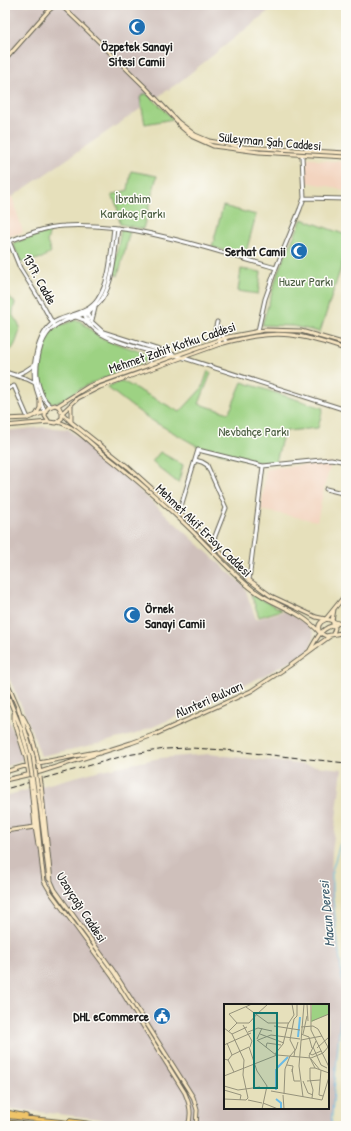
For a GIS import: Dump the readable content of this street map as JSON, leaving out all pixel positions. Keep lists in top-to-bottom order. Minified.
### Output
{"streets":{"main road":["Süleyman Şah Caddesi","Mehmet Zahit Kotku Caddesi","Mehmet Akif Ersoy Caddesi","Alınteri Bulvarı","Uzayçağı Caddesi"],"street":["1317. Cadde"]},"crossings":[["Mehmet Zahit Kotku Caddesi","Mehmet Akif Ersoy Caddesi"],["Mehmet Akif Ersoy Caddesi","Alınteri Bulvarı"]],"water":["Macun Deresi"],"parks":["İbrahim Karakoç Parkı","Huzur Parkı","Nevbahçe Parkı"],"places":{"mosque":["Özpetek Sanayi Sitesi Camii","Serhat Camii","Örnek Sanayi Camii"],"public building":["DHL eCommerce"]}}
